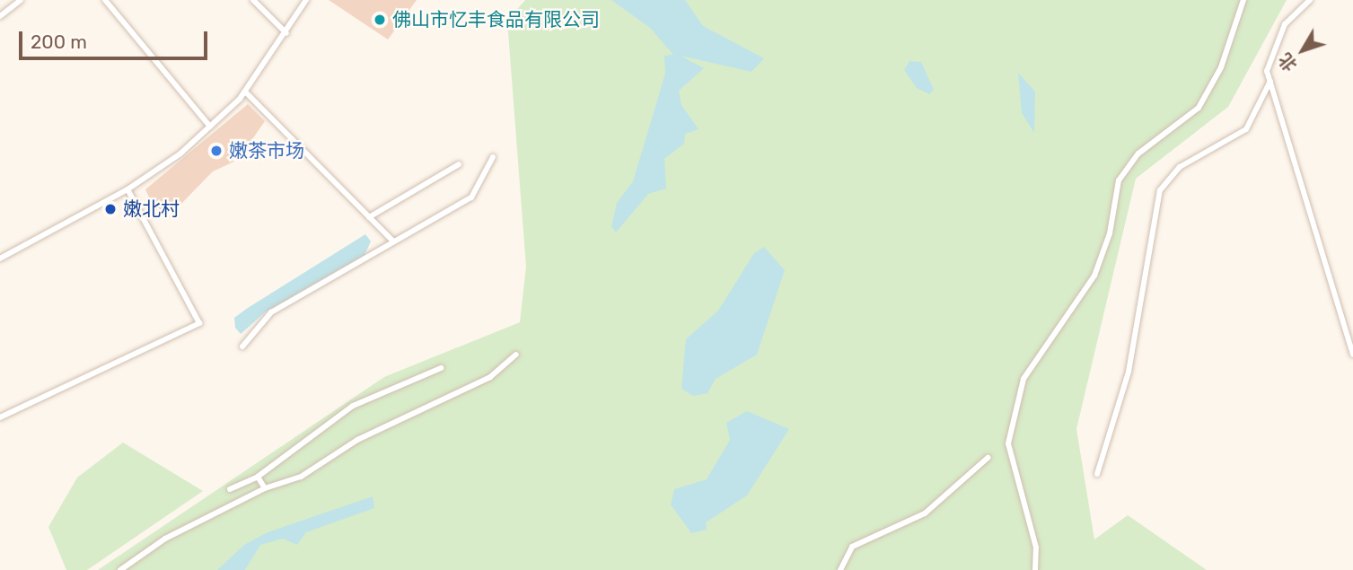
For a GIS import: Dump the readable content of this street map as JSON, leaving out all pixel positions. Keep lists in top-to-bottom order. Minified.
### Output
{"places":["佛山市忆丰食品有限公司","嫩茶市场","嫩北村"],"scale_bar":"200 m","north":"bottom left"}
